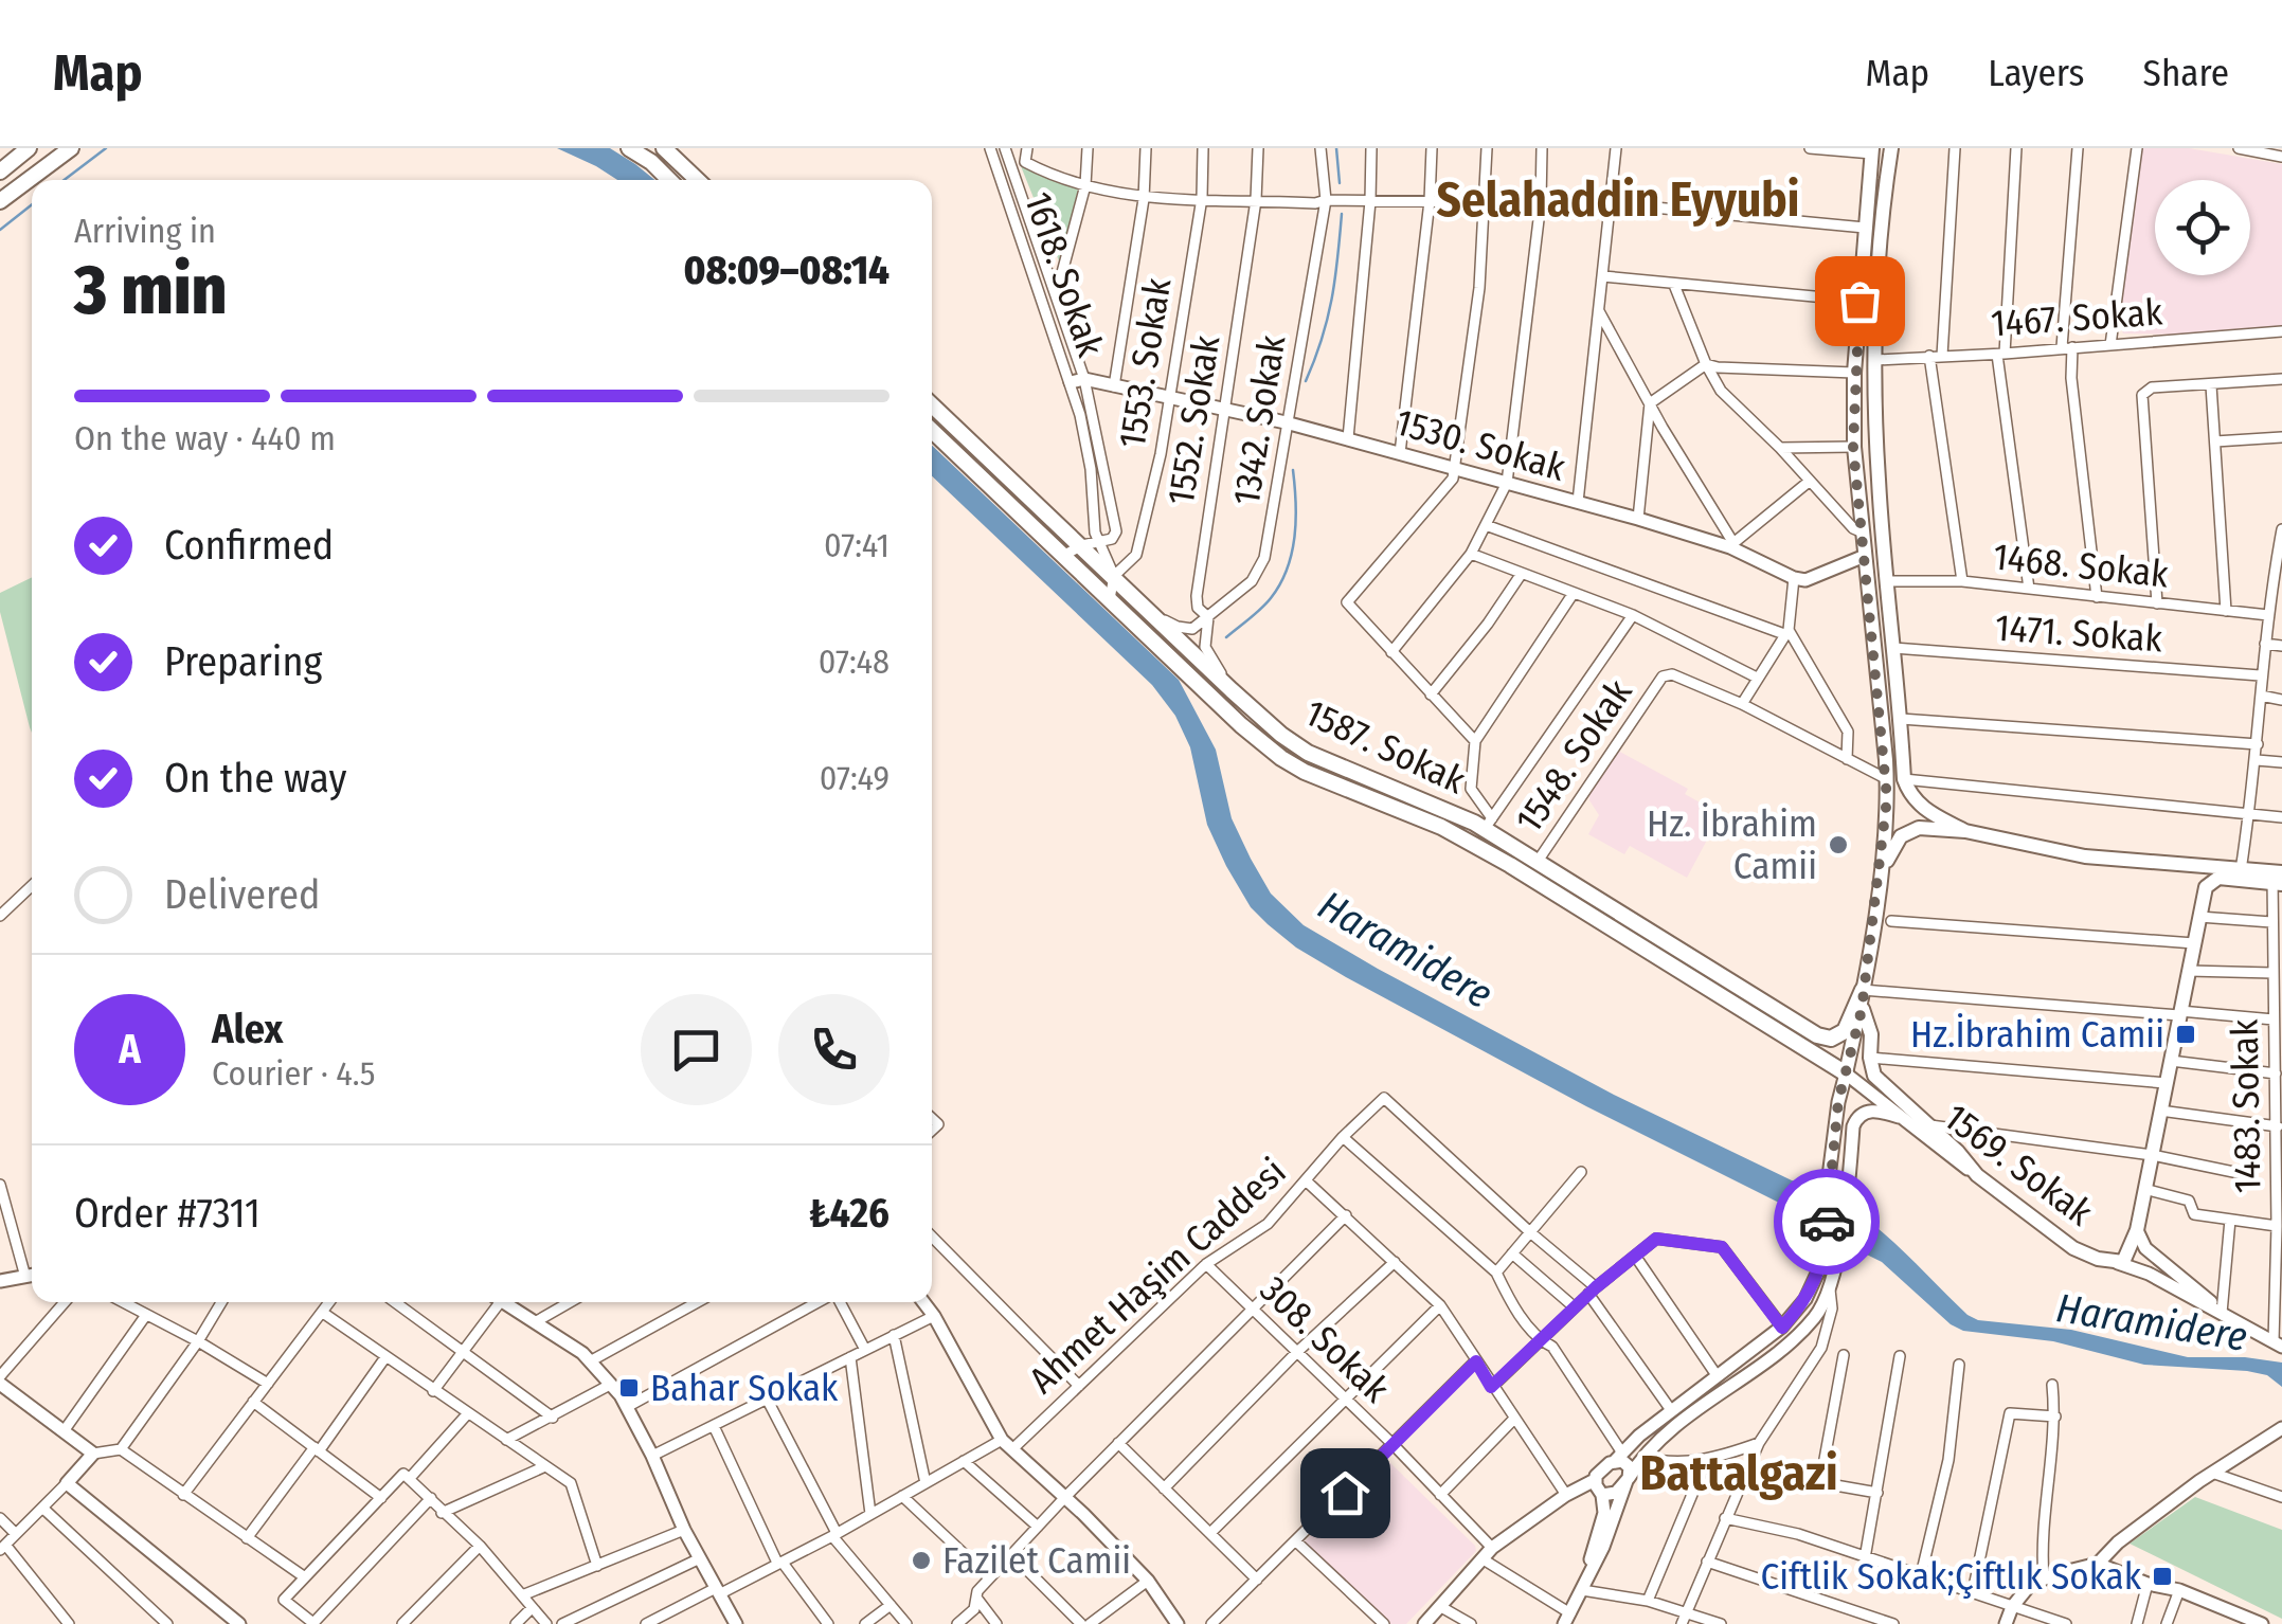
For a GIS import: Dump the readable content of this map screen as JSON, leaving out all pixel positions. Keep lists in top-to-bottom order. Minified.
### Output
{"streets":{"main road":["1587. Sokak","1569. Sokak"],"street":["1618. Sokak","1467. Sokak","1553. Sokak","1552. Sokak","1342. Sokak","1530. Sokak","1468. Sokak","1471. Sokak","1548. Sokak","1483. Sokak","Ahmet Haşim Caddesi","308. Sokak"]},"crossings":[["1618. Sokak","1530. Sokak"],["1618. Sokak","1587. Sokak"],["1553. Sokak","1530. Sokak"],["1553. Sokak","1587. Sokak"],["1552. Sokak","1342. Sokak"],["1552. Sokak","1530. Sokak"],["1552. Sokak","1587. Sokak"],["1342. Sokak","1530. Sokak"],["1587. Sokak","1548. Sokak"],["1587. Sokak","1569. Sokak"],["1483. Sokak","1569. Sokak"],["Ahmet Haşim Caddesi","308. Sokak"]],"districts":["Selahaddin Eyyubi","Battalgazi"],"water":["Haramidere"],"places":{"other":["Hz. İbrahim Camii","Fazilet Camii"],"transit":["Hz.İbrahim Camii","Bahar Sokak","Ciftlik Sokak;Çiftlık Sokak"]},"page":{"header":"Map","nav":["Map","Layers","Share"],"heading":["3 min","Arriving in","08:09–08:14"],"panel":["Alex","Courier · 4.5","Order #7311","₺426"],"bar":"On the way · 440 m","list":[["Confirmed","07:41"],["Preparing","07:48"],["On the way","07:49"],"Delivered"],"round":"A"}}
